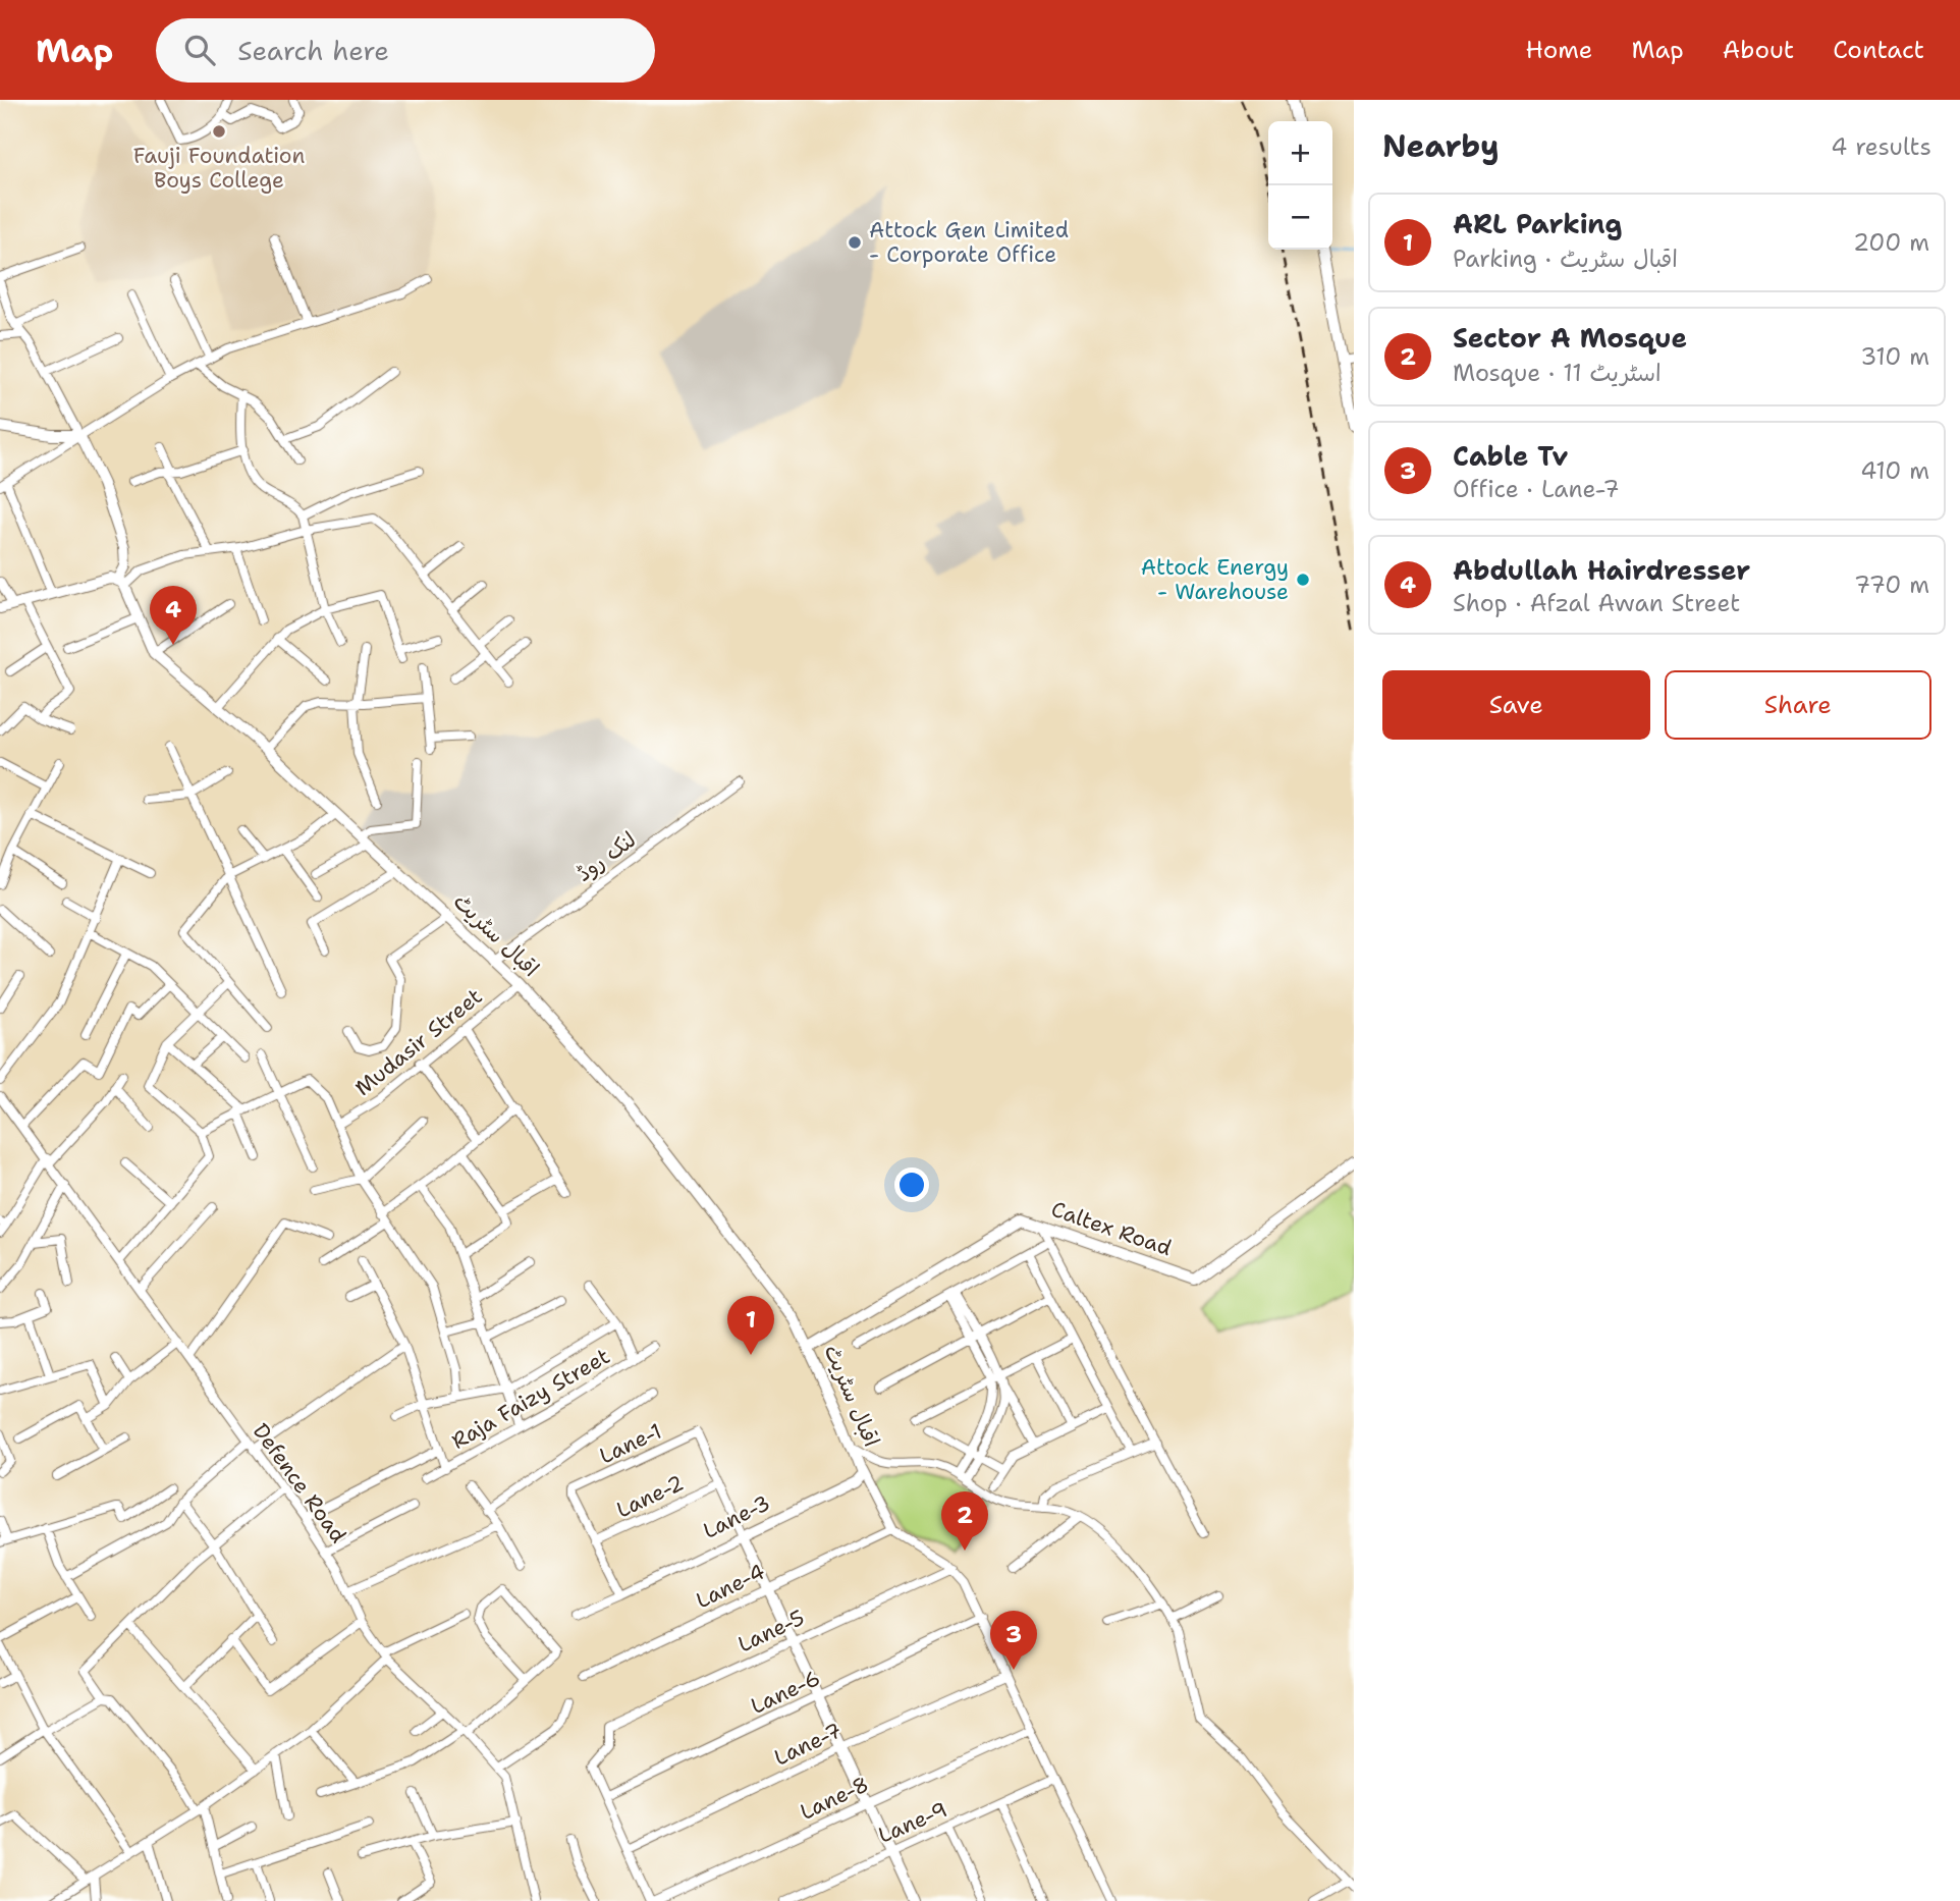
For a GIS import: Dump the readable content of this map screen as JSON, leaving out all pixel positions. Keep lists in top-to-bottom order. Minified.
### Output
{"streets":{"street":["لنک روڈ","اقبال سٹریٹ","Mudasir Street","Caltex Road","Raja Faizy Street","Lane-1","Defence Road","Lane-2","Lane-3","Lane-4","Lane-5","Lane-6","Lane-7","Lane-8","Lane-9"]},"crossings":[["لنک روڈ","اقبال سٹریٹ"],["اقبال سٹریٹ","Mudasir Street"],["اقبال سٹریٹ","Caltex Road"],["اقبال سٹریٹ","Lane-3"],["Lane-1","Lane-2"],["Lane-5","Lane-6"]],"places":["Fauji Foundation Boys College","Attock Gen Limited - Corporate Office","Attock Energy - Warehouse"],"page":{"header":"Map","search":"Search here","nav":["Home","Map","About","Contact"],"heading":["Nearby","4 results"],"map_buttons":["+","−"],"list":[{"mark":"1","name":"ARL Parking","note":"Parking · اقبال سٹریٹ","value":"200 m"},{"mark":"2","name":"Sector A Mosque","note":"Mosque · اسٹریٹ 11","value":"310 m"},{"mark":"3","name":"Cable Tv","note":"Office · Lane-7","value":"410 m"},{"mark":"4","name":"Abdullah Hairdresser","note":"Shop · Afzal Awan Street","value":"770 m"}],"pins":["4","1","2","3"],"buttons":["Save","Share"]}}
